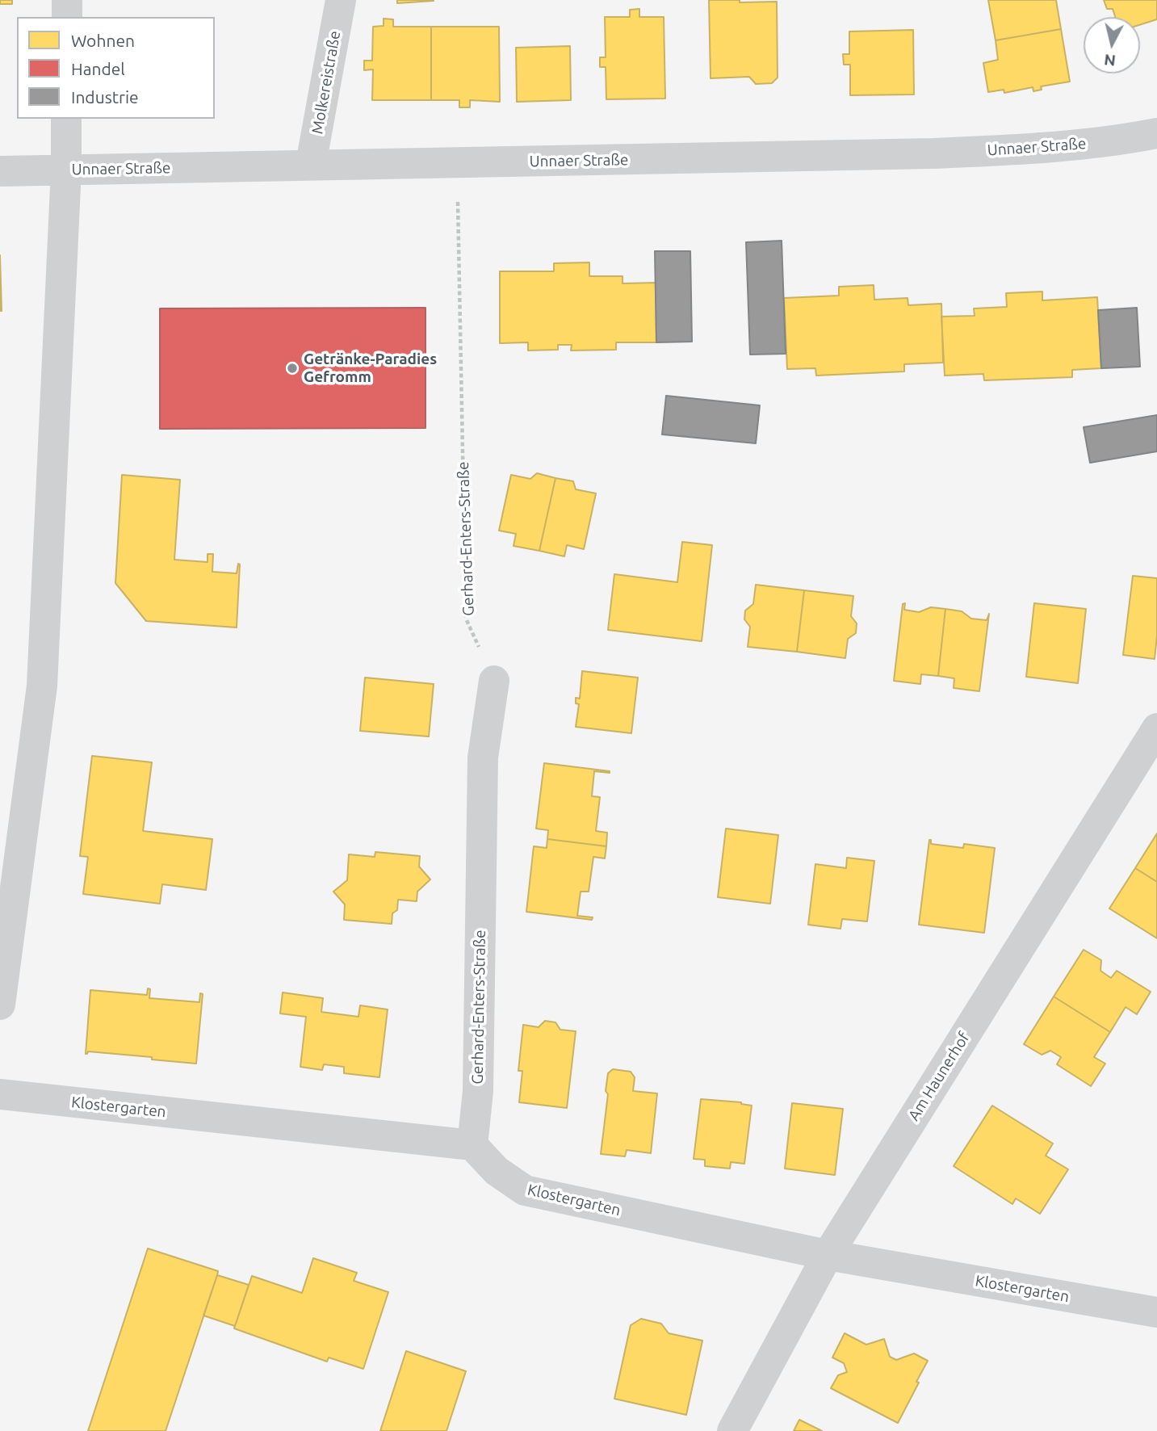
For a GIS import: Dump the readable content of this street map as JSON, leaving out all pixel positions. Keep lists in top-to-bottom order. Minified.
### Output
{"streets":{"street":["Molkereistraße","Unnaer Straße","Gerhard-Enters-Straße","Am Haunerhof","Klostergarten"]},"crossings":[["Molkereistraße","Unnaer Straße"],["Unnaer Straße","Gerhard-Enters-Straße"],["Gerhard-Enters-Straße","Klostergarten"],["Am Haunerhof","Klostergarten"]],"places":["Getränke-Paradies Gefromm"],"legend":["Wohnen","Handel","Industrie"],"north":"bottom"}
